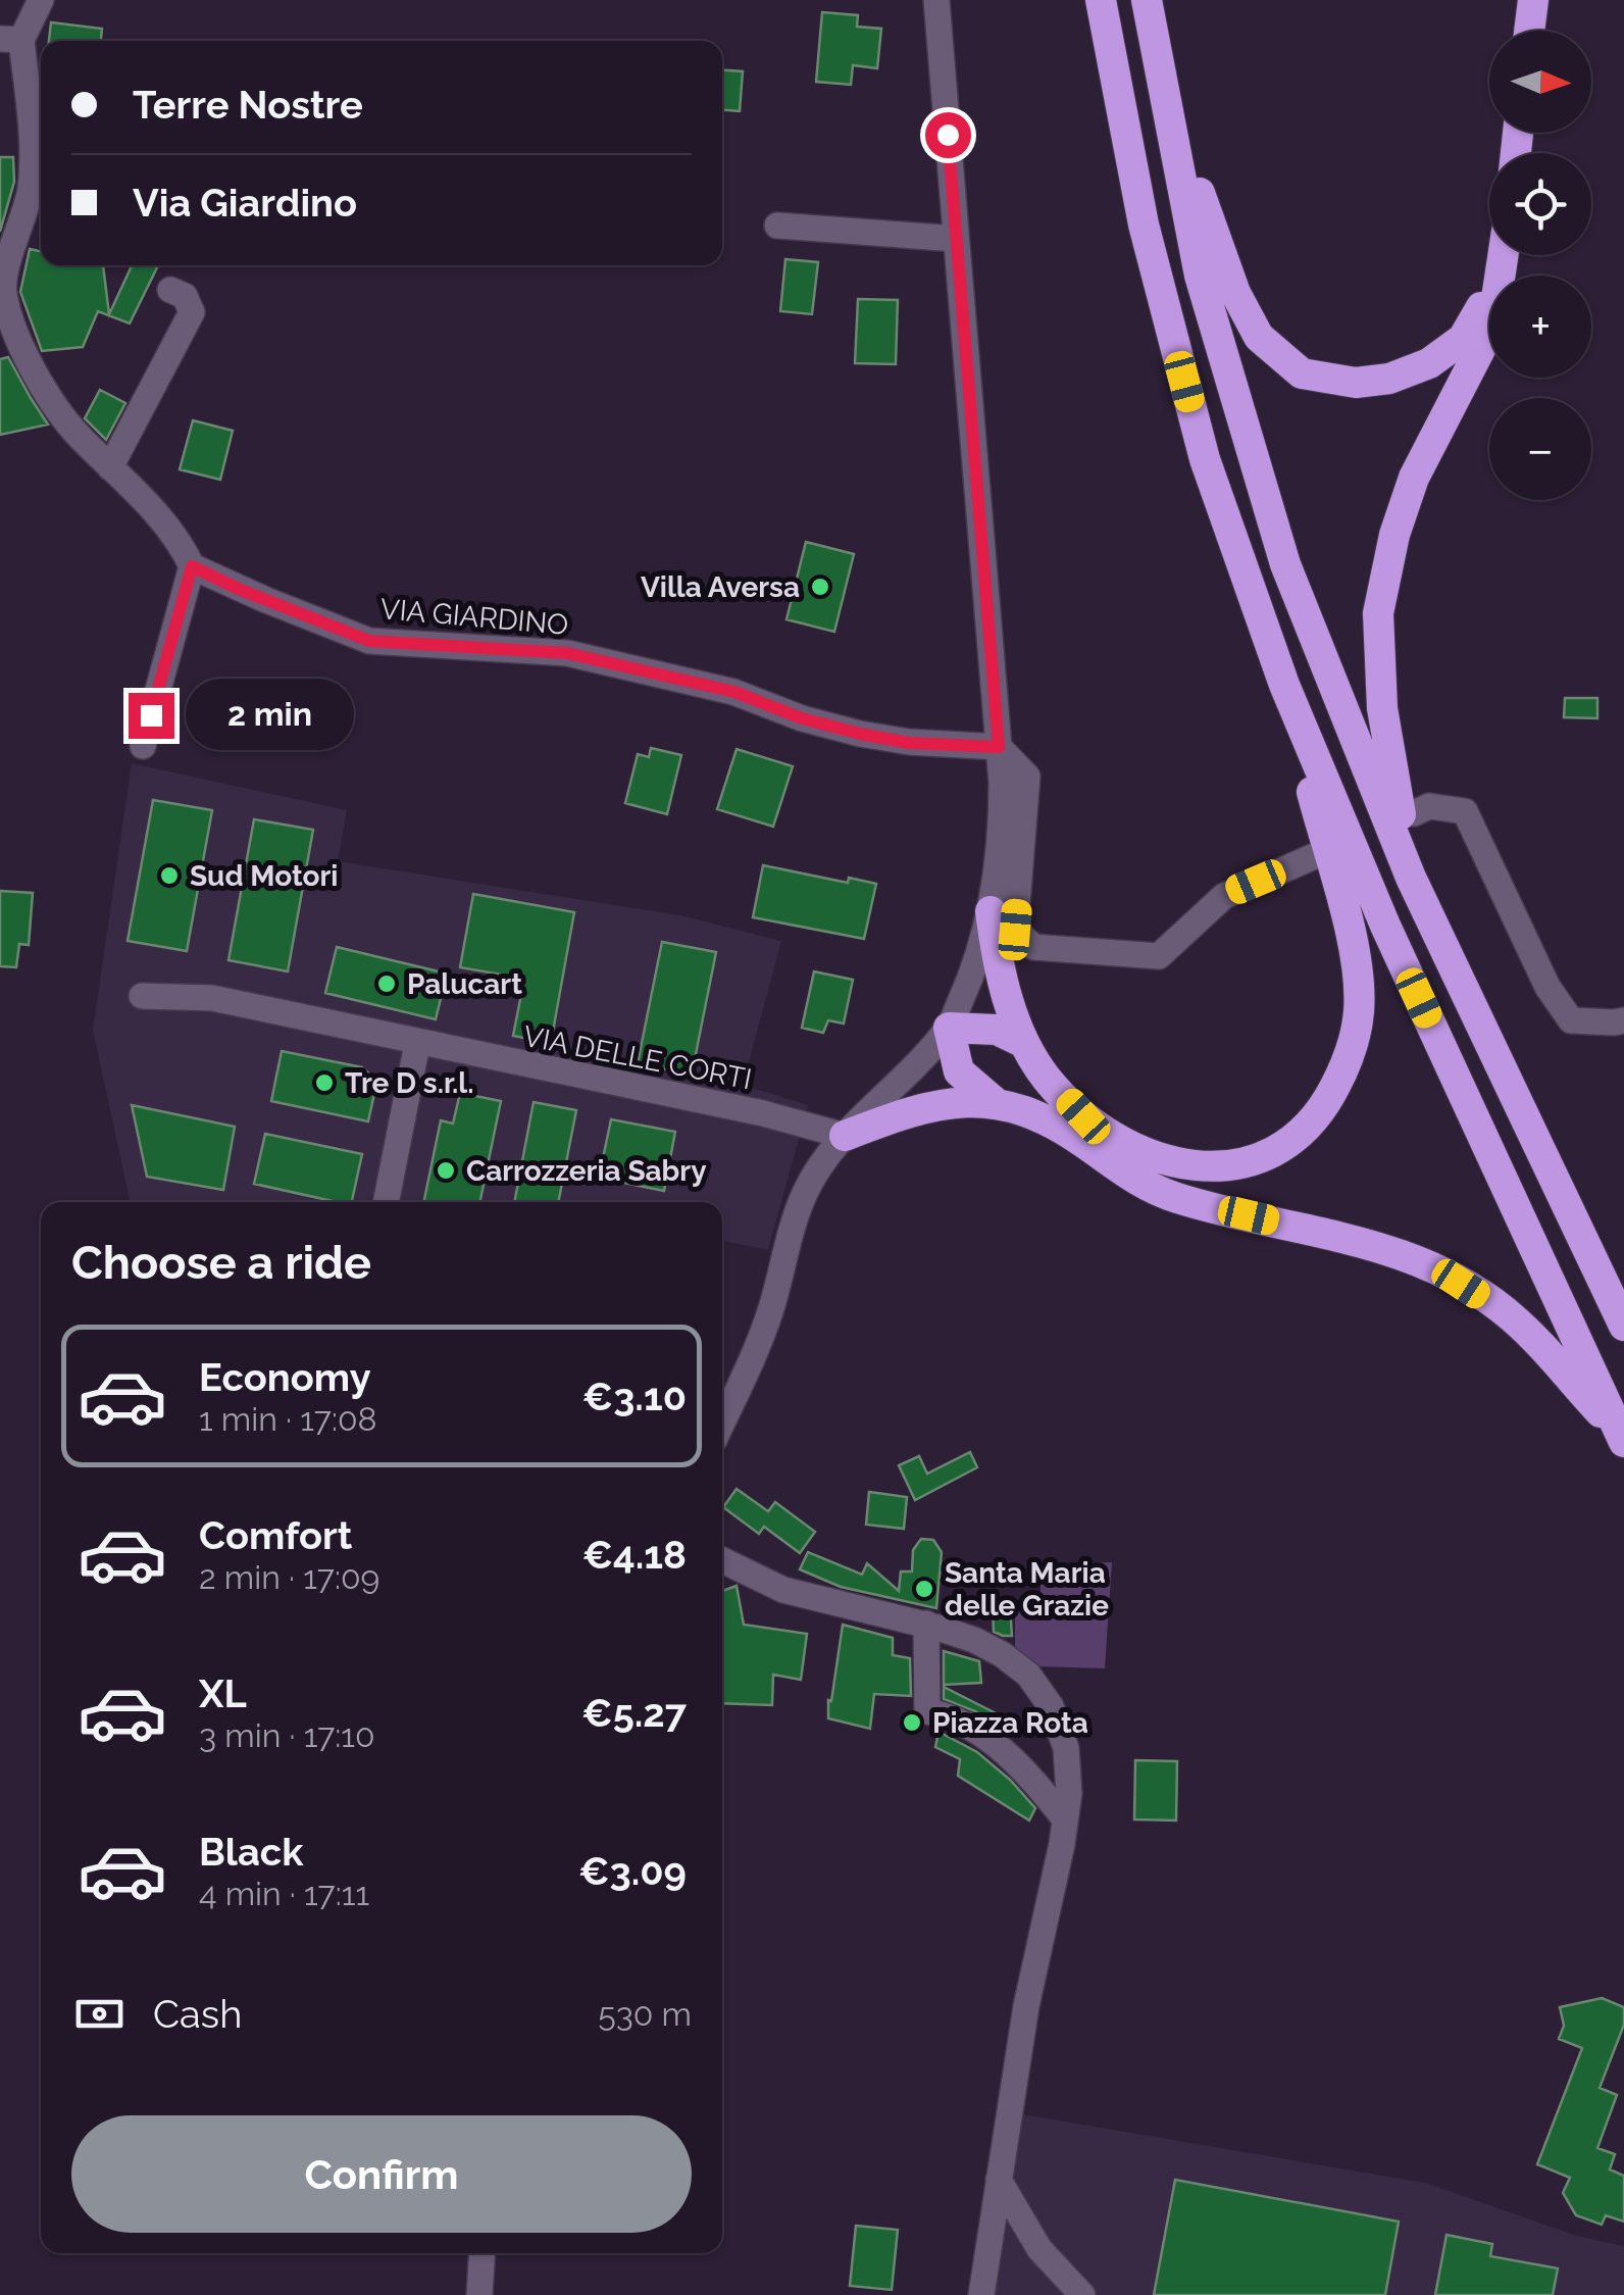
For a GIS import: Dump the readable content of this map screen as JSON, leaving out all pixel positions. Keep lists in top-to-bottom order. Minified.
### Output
{"streets":{"street":["VIA GIARDINO","VIA DELLE CORTI"]},"places":["Villa Aversa","Sud Motori","Palucart","Tre D s.r.l.","Carrozzeria Sabry","Santa Maria delle Grazie","Piazza Rota"],"north":"right","page":{"map_buttons":["+","−"],"banner":["Terre Nostre","Via Giardino"],"bubble":"2 min","heading":"Choose a ride","list":[{"name":"Economy","note":"1 min · 17:08","value":"€3.10"},{"name":"Comfort","note":"2 min · 17:09","value":"€4.18"},{"name":"XL","note":"3 min · 17:10","value":"€5.27"},{"name":"Black","note":"4 min · 17:11","value":"€3.09"}],"pay":["Cash","530 m"],"buttons":"Confirm"}}
